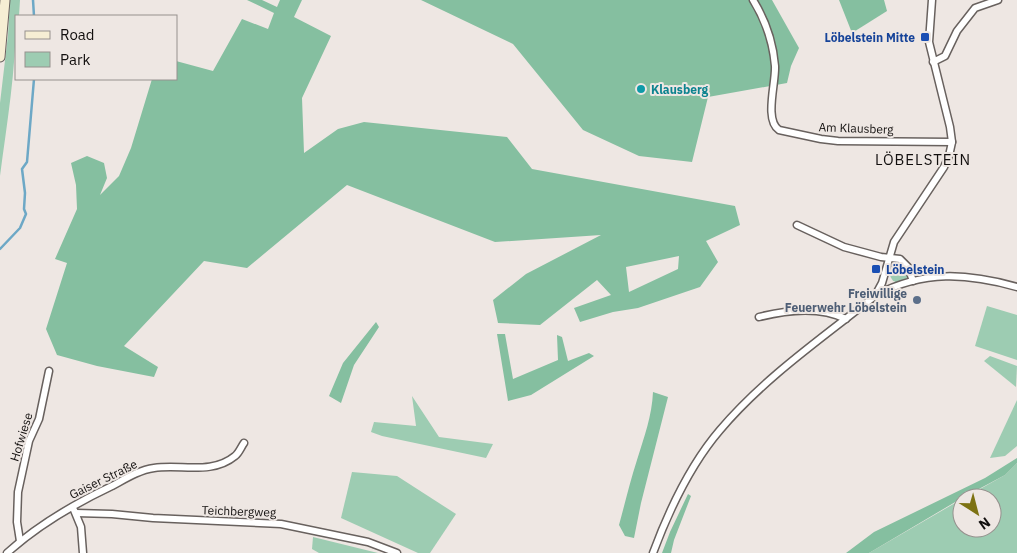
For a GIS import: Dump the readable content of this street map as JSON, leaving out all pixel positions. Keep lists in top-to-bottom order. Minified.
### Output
{"streets":{"street":["Am Klausberg","Hofwiese","Gaiser Straße","Teichbergweg"]},"crossings":[["Hofwiese","Gaiser Straße"]],"districts":["LÖBELSTEIN"],"places":{"transit":["Löbelstein Mitte","Löbelstein"],"other":["Klausberg","Freiwillige Feuerwehr Löbelstein"]},"legend":["Road","Park"],"north":"bottom right"}
